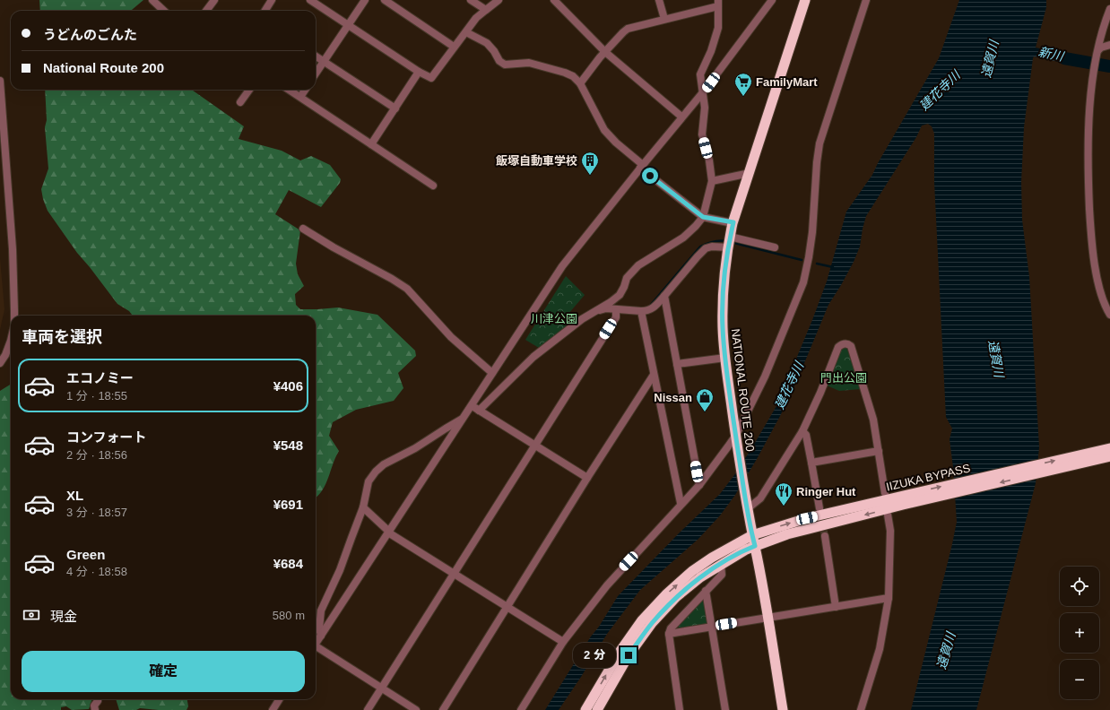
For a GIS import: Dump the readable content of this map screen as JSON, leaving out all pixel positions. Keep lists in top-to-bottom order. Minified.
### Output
{"streets":{"highway":["NATIONAL ROUTE 200","IIZUKA BYPASS"]},"crossings":[["NATIONAL ROUTE 200","IIZUKA BYPASS"]],"water":["新川","遠賀川","建花寺川"],"parks":["川津公園","門出公園"],"places":{"supermarket":["FamilyMart"],"building":["飯塚自動車学校"],"shop":["Nissan"],"restaurant":["Ringer Hut"]},"page":{"banner":["うどんのごんた","National Route 200"],"heading":"車両を選択","list":[{"name":"エコノミー","note":"1 分 · 18:55","value":"¥406"},{"name":"コンフォート","note":"2 分 · 18:56","value":"¥548"},{"name":"XL","note":"3 分 · 18:57","value":"¥691"},{"name":"Green","note":"4 分 · 18:58","value":"¥684"}],"map_buttons":["+","−"],"pay":["現金","580 m"],"bubble":"2 分","buttons":"確定"}}
